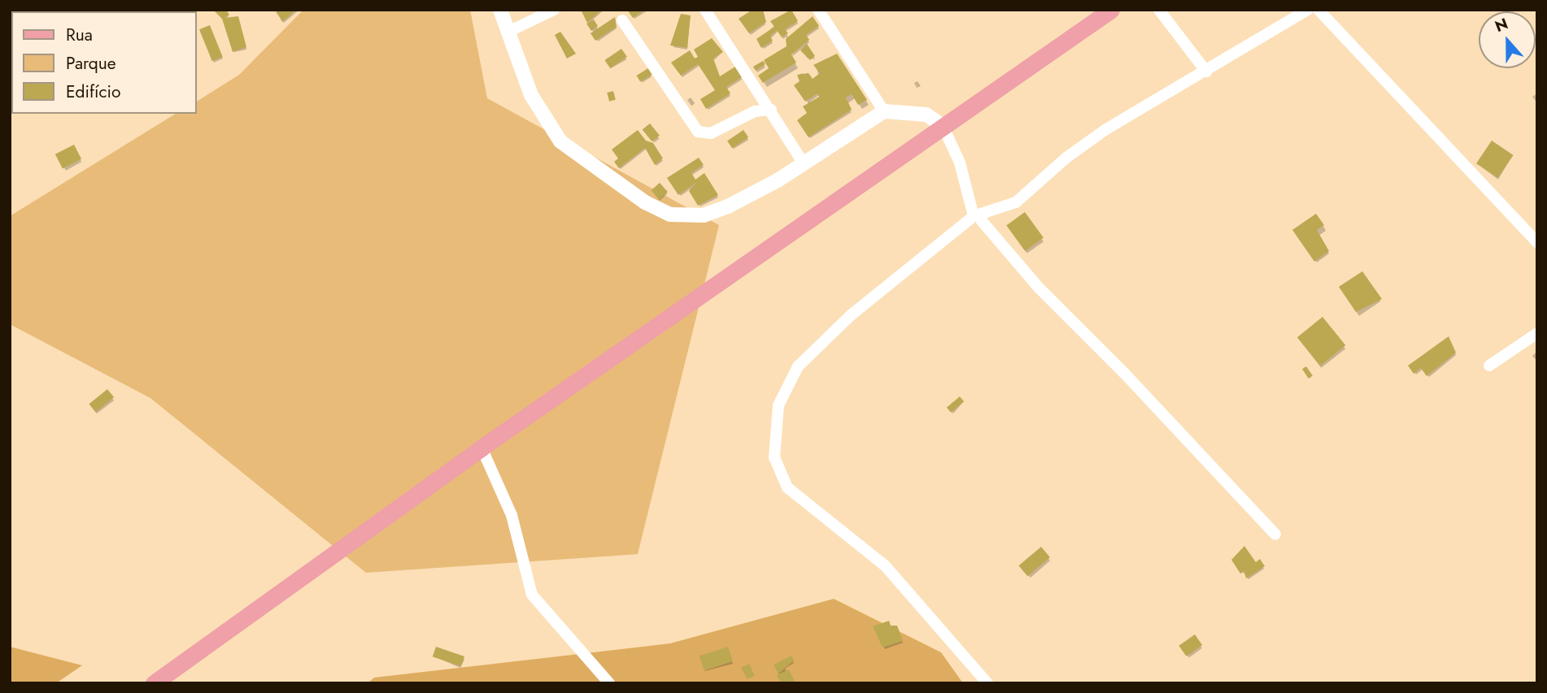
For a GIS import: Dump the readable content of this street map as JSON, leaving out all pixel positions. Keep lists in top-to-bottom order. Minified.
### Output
{"legend":["Rua","Parque","Edifício"],"north":"top"}
